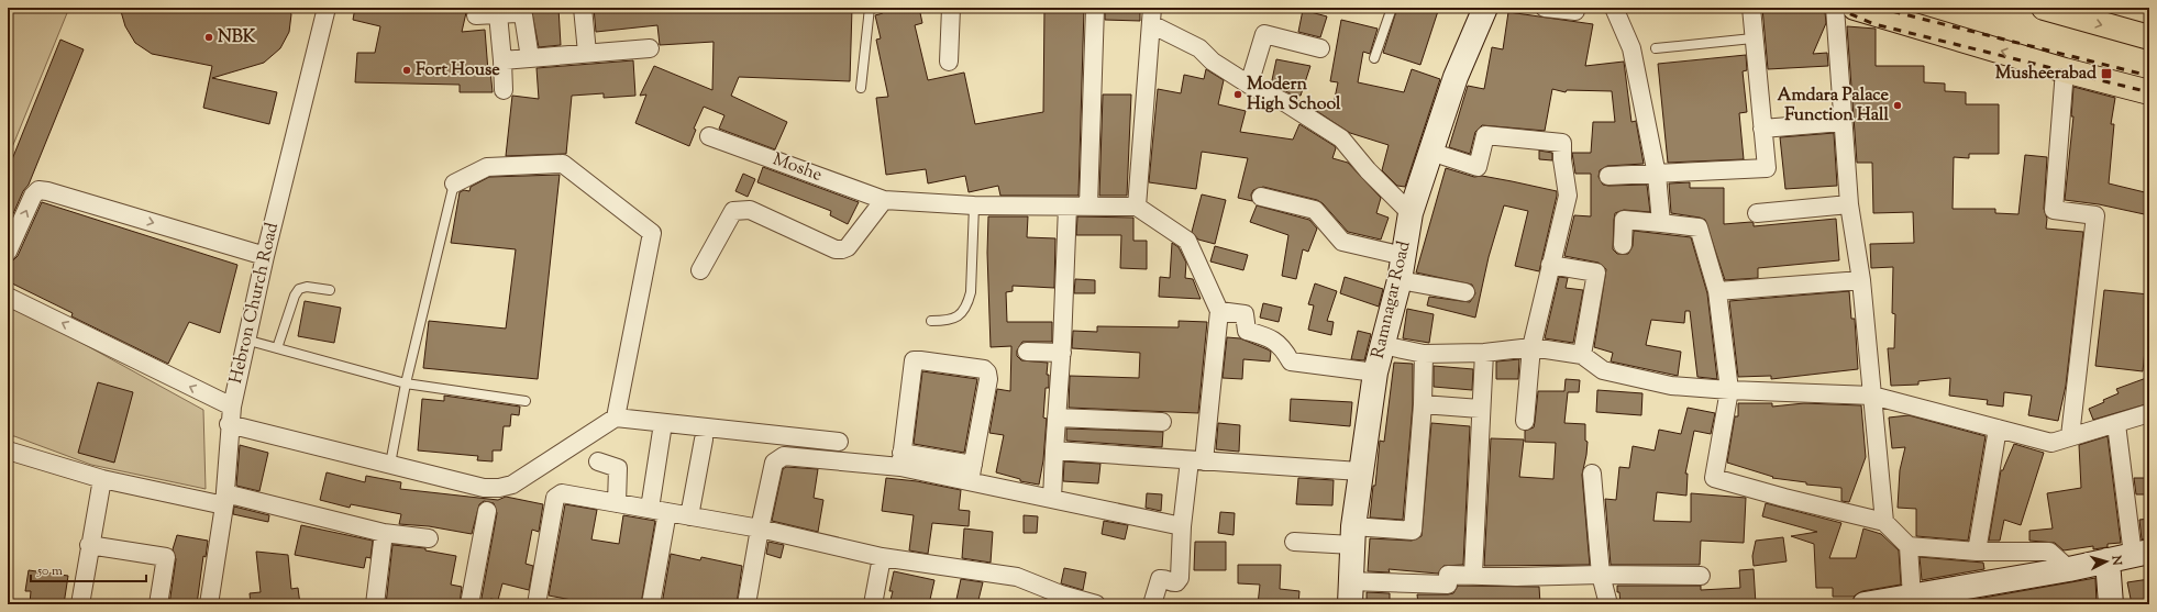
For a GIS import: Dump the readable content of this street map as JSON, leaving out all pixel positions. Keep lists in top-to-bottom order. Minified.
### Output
{"streets":{"main road":["Ramnagar Road"],"street":["Moshe","Hebron Church Road"]},"places":{"other":["NBK","Fort House","Modern High School","Amdara Palace Function Hall"],"transit":["Musheerabad"]},"scale_bar":"50 m","north":"right"}
